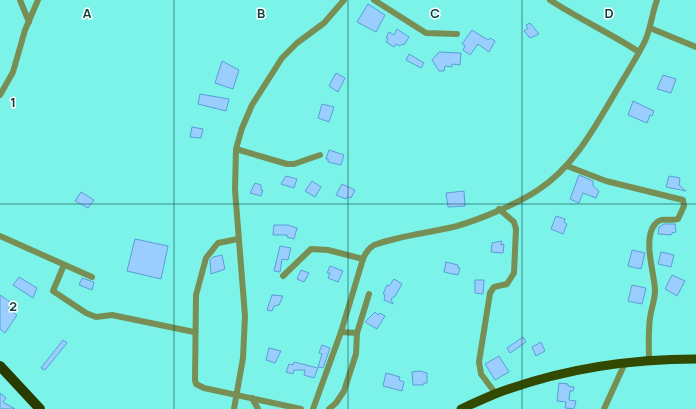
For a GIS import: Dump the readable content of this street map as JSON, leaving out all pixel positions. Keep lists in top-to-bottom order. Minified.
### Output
{"grid":{"columns":["A","B","C","D"],"rows":["1","2"]}}
